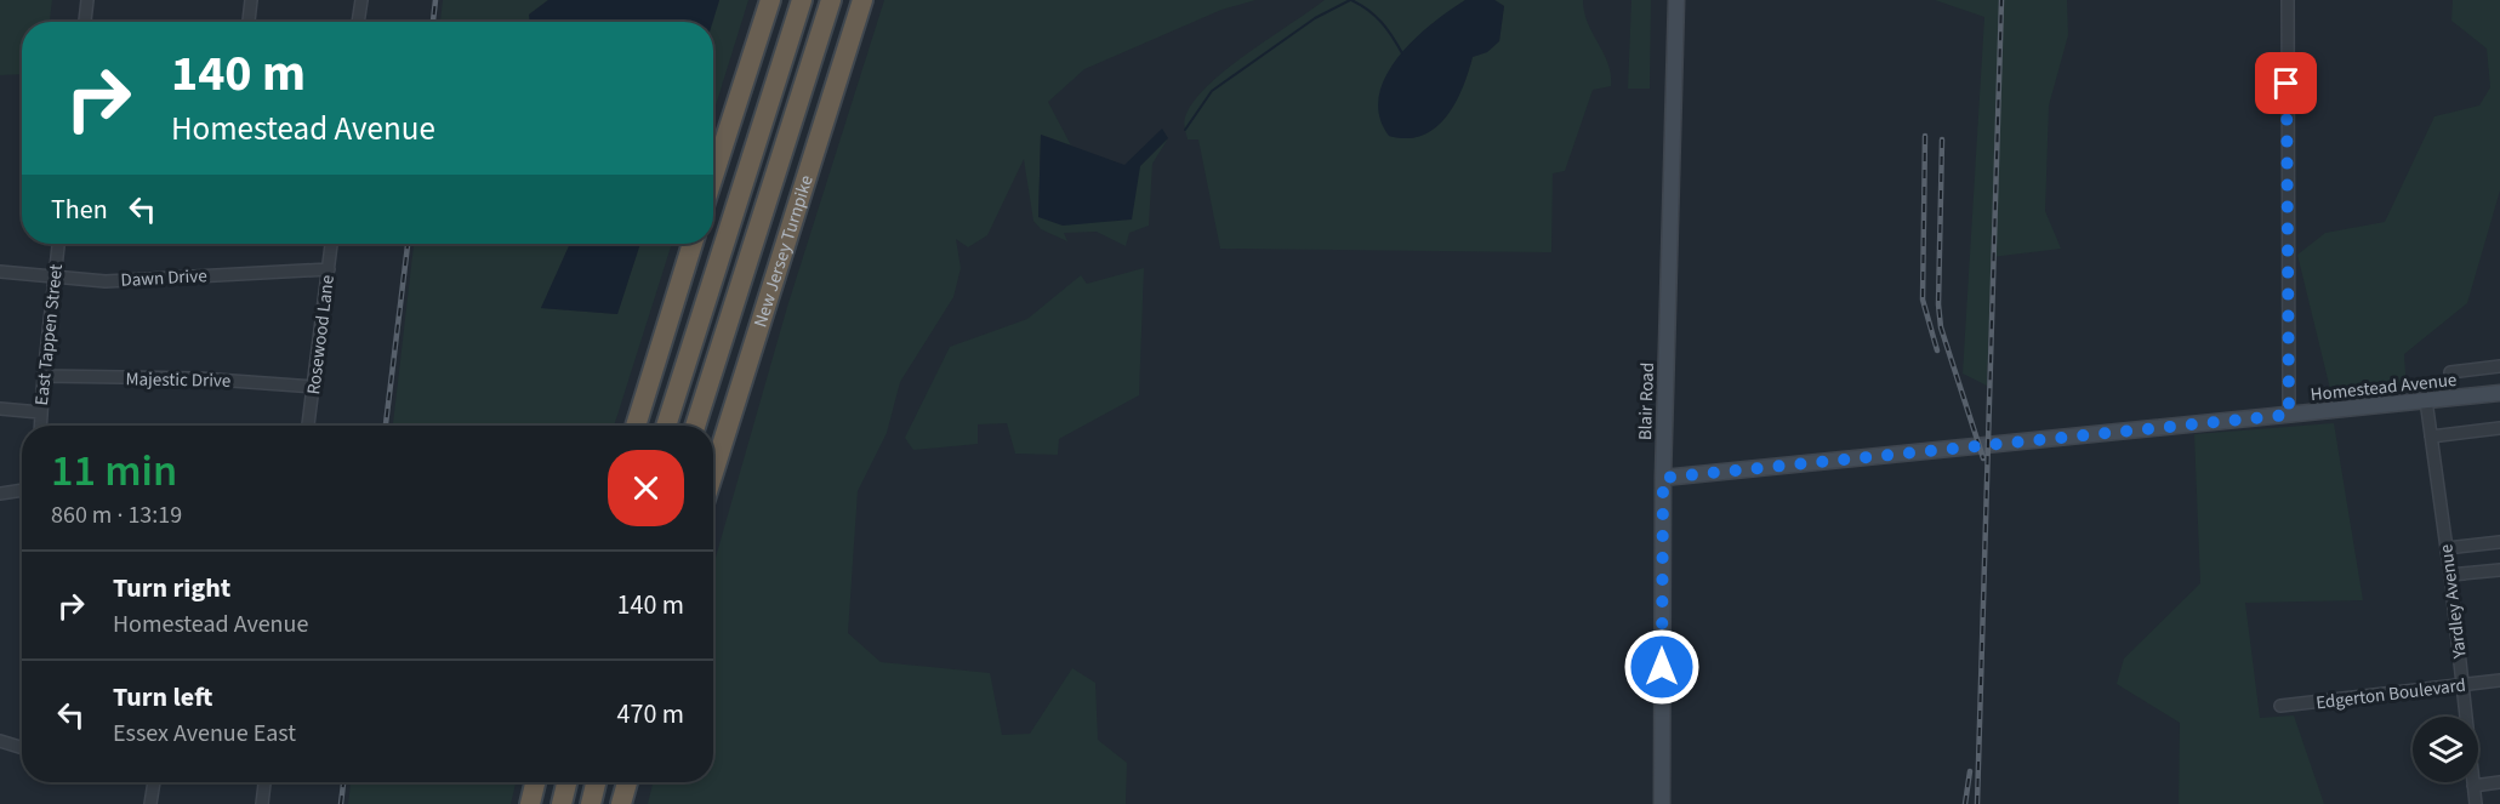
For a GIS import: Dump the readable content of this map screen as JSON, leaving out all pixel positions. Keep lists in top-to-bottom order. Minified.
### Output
{"streets":{"highway":["New Jersey Turnpike"],"street":["Dawn Drive","East Tappen Street","Rosewood Lane","Majestic Drive","Homestead Avenue","Blair Road","Yardley Avenue","Edgerton Boulevard"]},"crossings":[["Dawn Drive","East Tappen Street"],["Dawn Drive","Rosewood Lane"],["East Tappen Street","Majestic Drive"],["Rosewood Lane","Majestic Drive"],["Homestead Avenue","Blair Road"],["Homestead Avenue","Yardley Avenue"],["Yardley Avenue","Edgerton Boulevard"]],"page":{"turn":["140 m","Homestead Avenue"],"then":"Then","heading":["11 min","860 m · 13:19"],"list":[{"name":"Turn right","note":"Homestead Avenue","value":"140 m"},{"name":"Turn left","note":"Essex Avenue East","value":"470 m"}]}}
